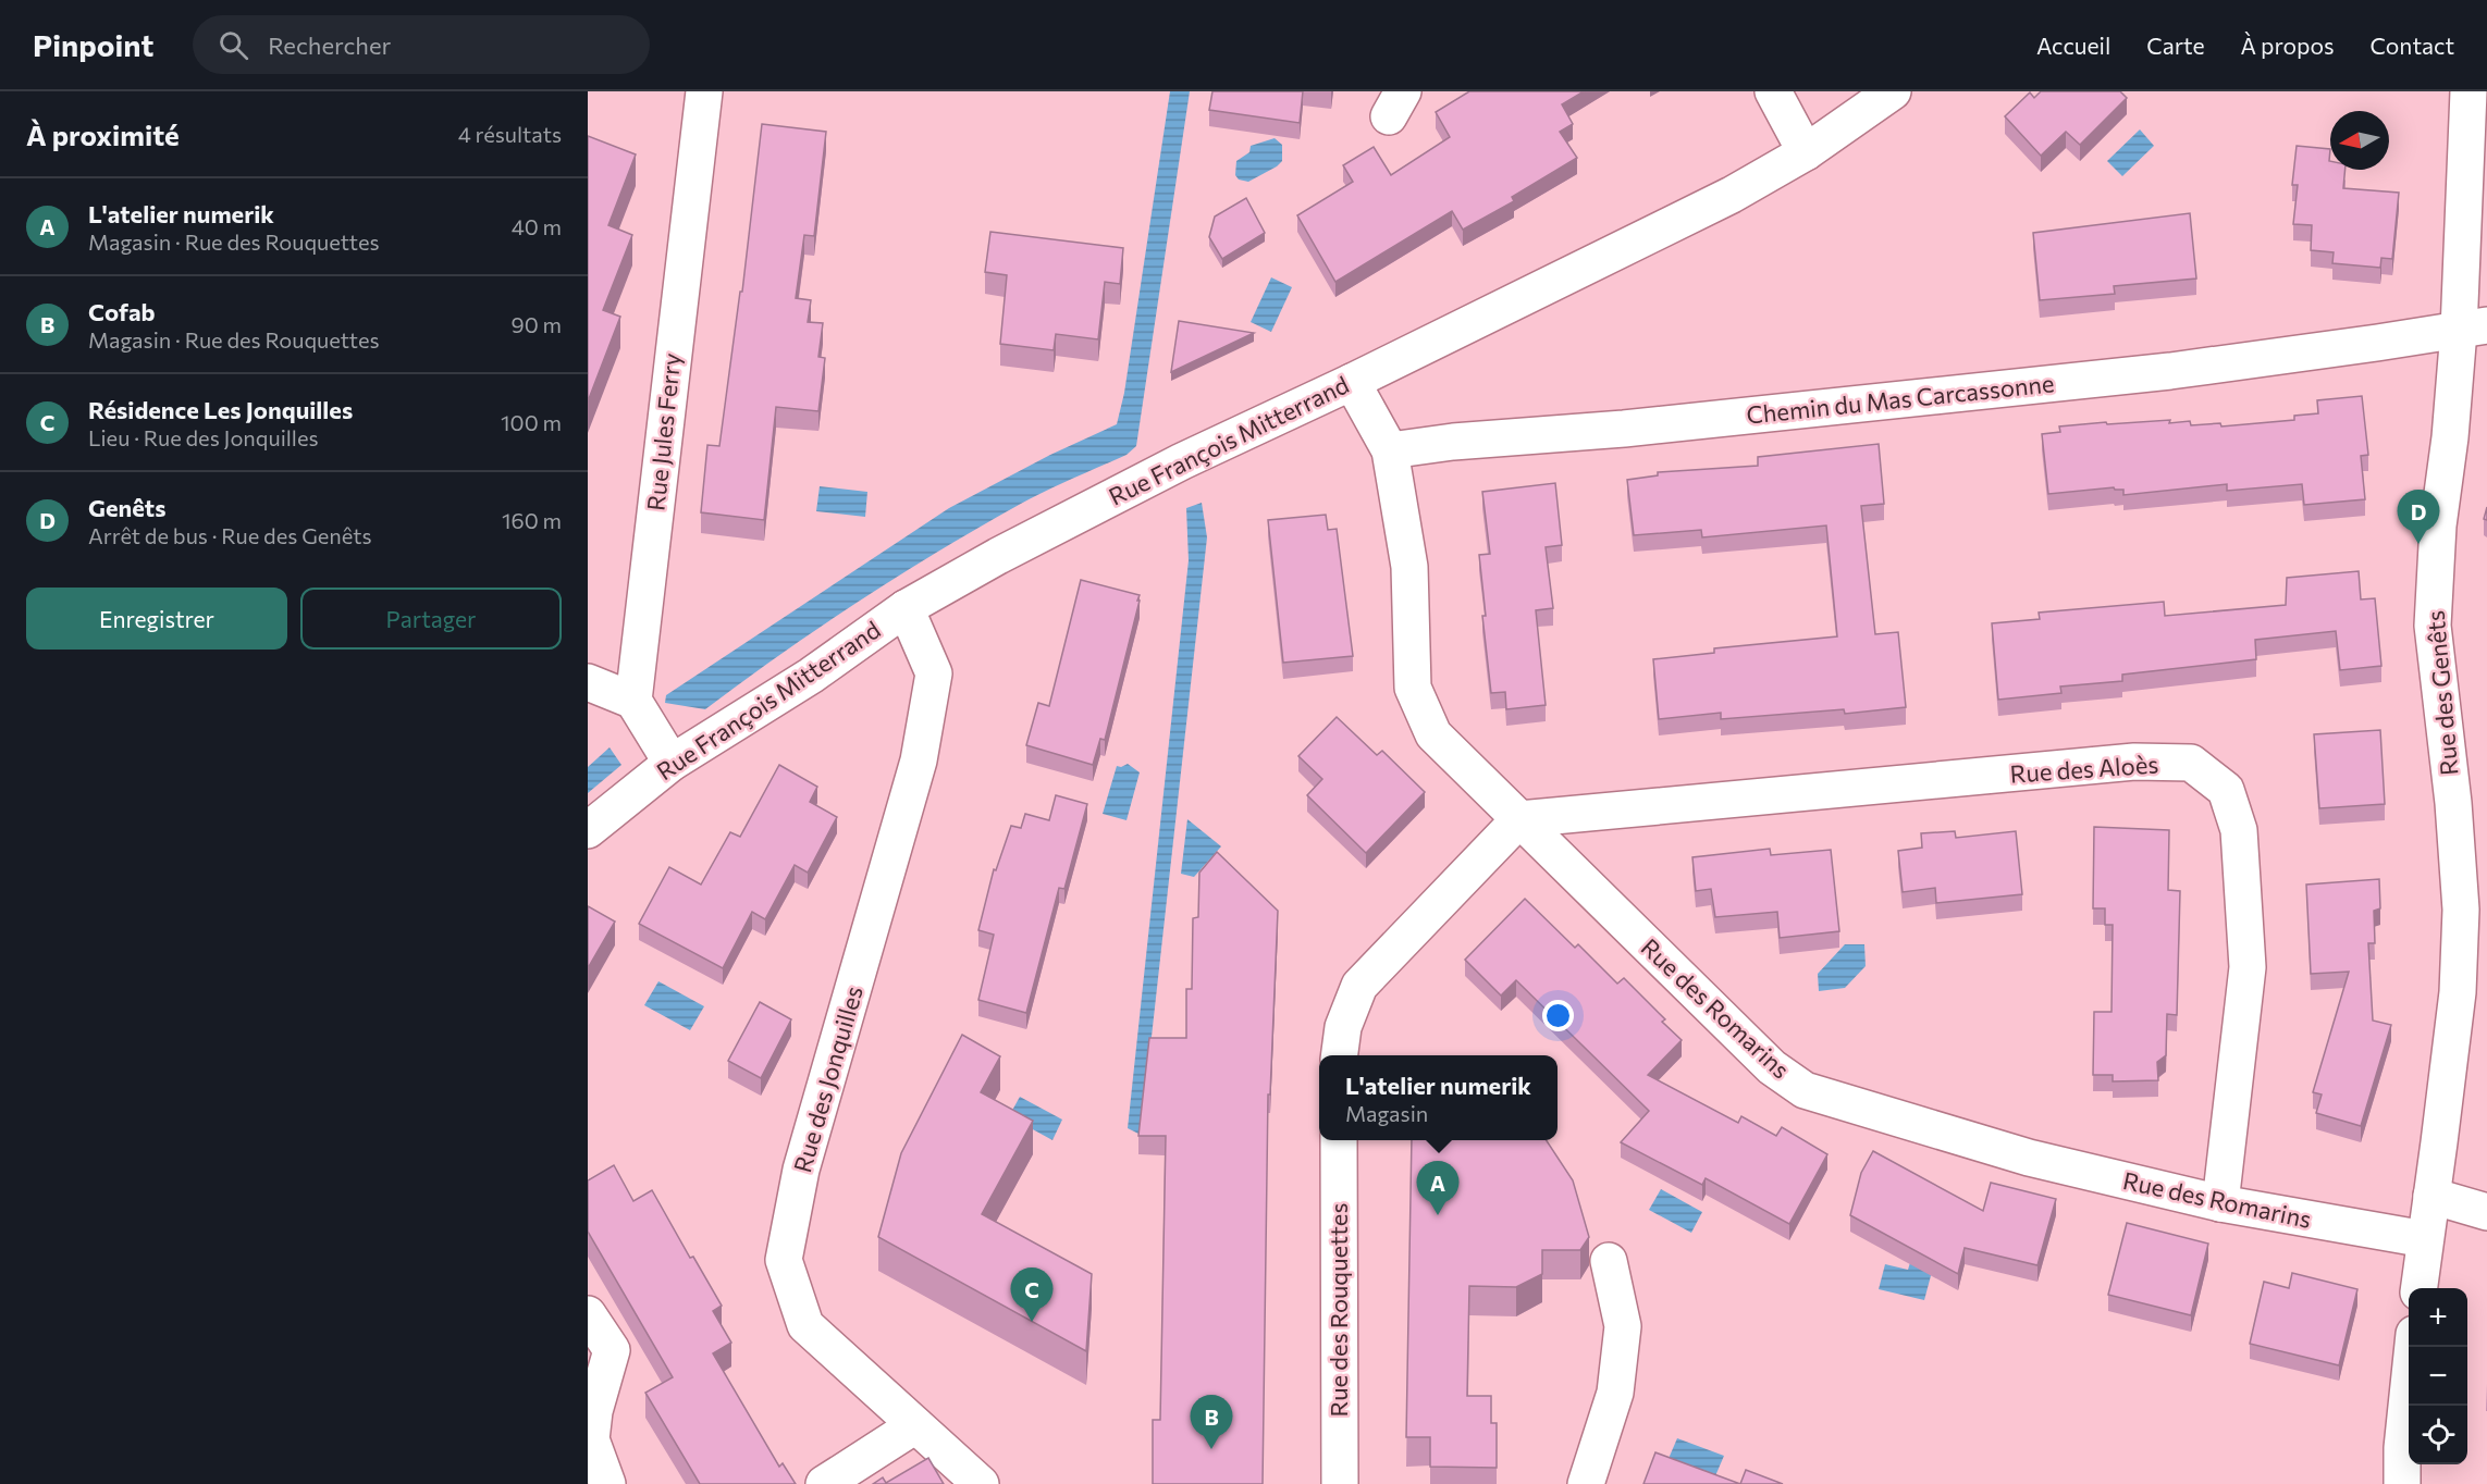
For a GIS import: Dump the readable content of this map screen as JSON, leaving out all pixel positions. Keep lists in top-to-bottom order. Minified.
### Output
{"streets":{"street":["Chemin du Mas Carcassonne","Rue Jules Ferry","Rue François Mitterrand","Rue des Genêts","Rue des Aloès","Rue des Romarins","Rue des Jonquilles","Rue des Rouquettes"]},"crossings":[["Chemin du Mas Carcassonne","Rue des Genêts"],["Chemin du Mas Carcassonne","Rue des Romarins"],["Rue François Mitterrand","Rue des Jonquilles"],["Rue des Genêts","Rue des Romarins"],["Rue des Aloès","Rue des Romarins"]],"north":"left","page":{"header":"Pinpoint","search":"Rechercher","nav":["Accueil","Carte","À propos","Contact"],"heading":["À proximité","4 résultats"],"list":[{"mark":"A","name":"L'atelier numerik","note":"Magasin · Rue des Rouquettes","value":"40 m"},{"mark":"B","name":"Cofab","note":"Magasin · Rue des Rouquettes","value":"90 m"},{"mark":"C","name":"Résidence Les Jonquilles","note":"Lieu · Rue des Jonquilles","value":"100 m"},{"mark":"D","name":"Genêts","note":"Arrêt de bus · Rue des Genêts","value":"160 m"}],"pins":["D","A","C","B"],"buttons":["Enregistrer","Partager"],"popup":["L'atelier numerik","Magasin"],"map_buttons":["+","−"]}}
